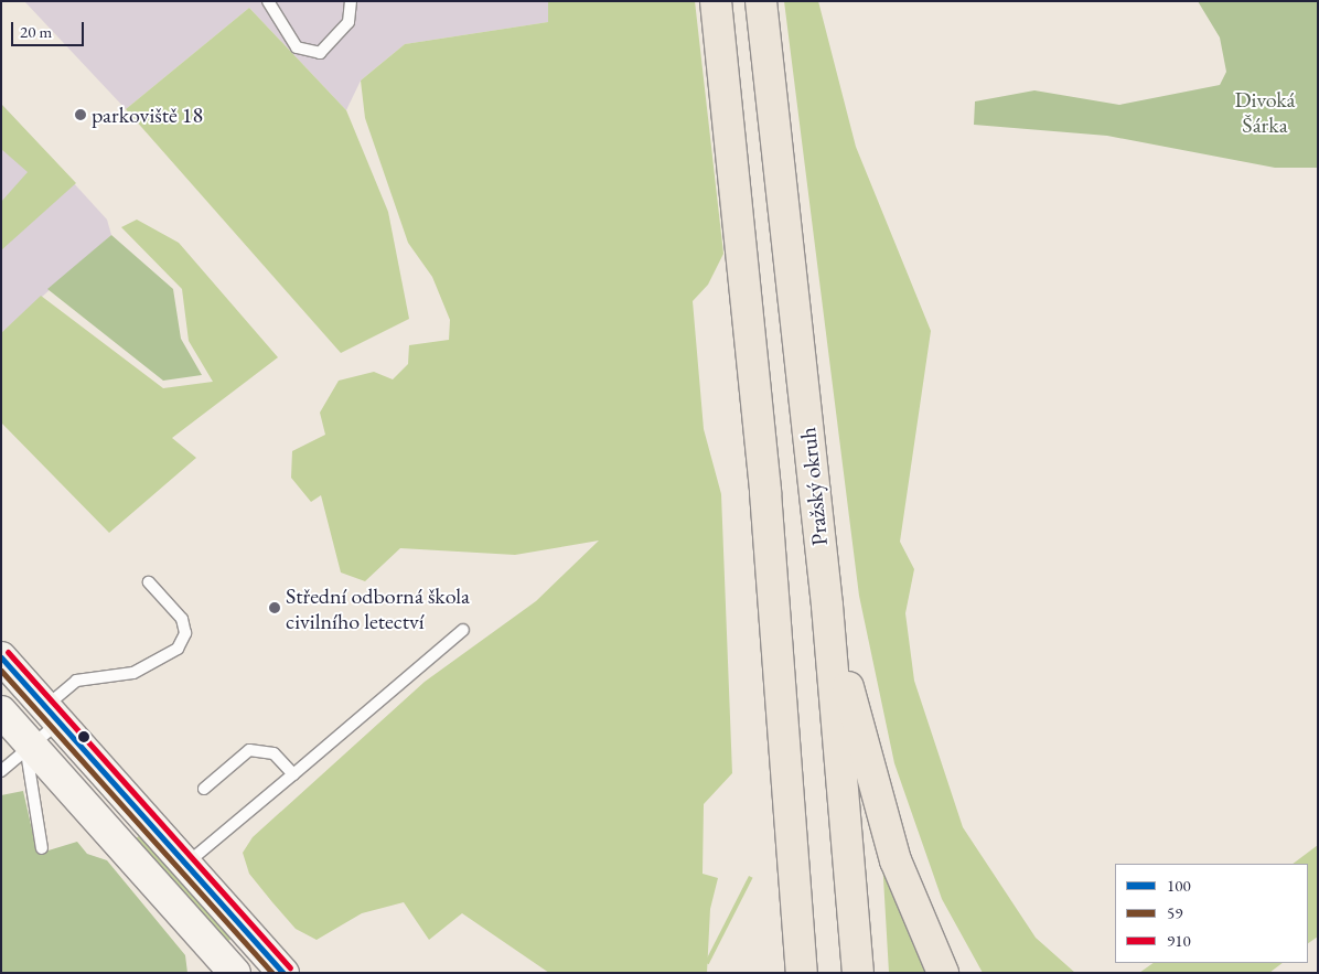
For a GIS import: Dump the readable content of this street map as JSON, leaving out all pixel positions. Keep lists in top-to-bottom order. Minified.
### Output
{"streets":{"highway":["Pražský okruh"]},"parks":["Divoká Šárka"],"places":["parkoviště 18","Střední odborná škola civilního letectví"],"lines":["transit line 910","transit line 100","transit line 59"],"legend":["100","59","910"],"scale_bar":"20 m"}
